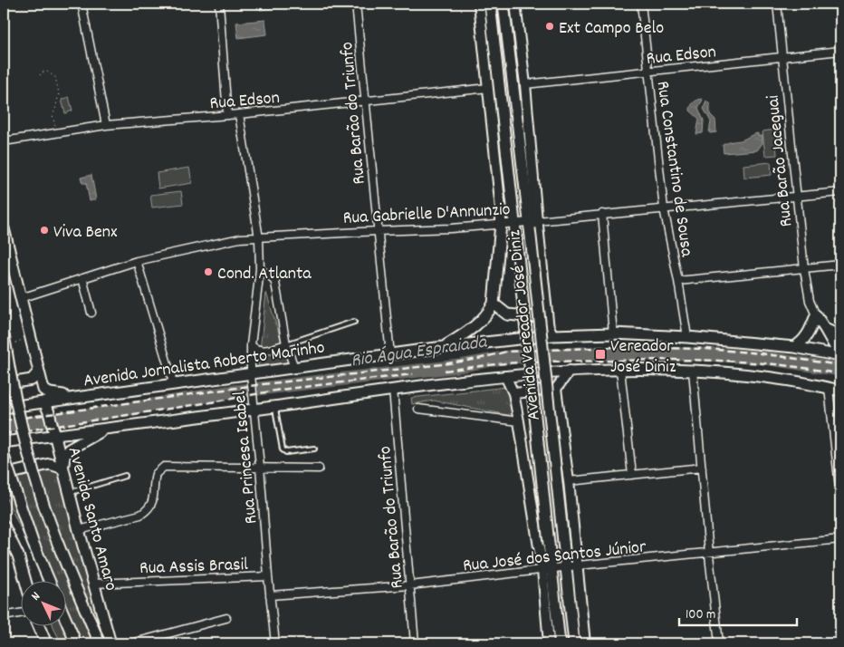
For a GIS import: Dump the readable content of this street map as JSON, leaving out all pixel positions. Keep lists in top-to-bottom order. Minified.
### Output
{"streets":{"main road":["Avenida Vereador José Diniz","Avenida Jornalista Roberto Marinho","Avenida Santo Amaro"],"street":["Rua Edson","Rua Barão do Triunfo","Rua Barão Jaceguai","Rua Constantino de Sousa","Rua Gabrielle D'Annunzio","Rua Princesa Isabel","Rua José dos Santos Júnior","Rua Assis Brasil"]},"crossings":[["Rua Edson","Rua Barão do Triunfo"],["Rua Edson","Rua Barão Jaceguai"],["Rua Edson","Rua Constantino de Sousa"],["Rua Edson","Avenida Vereador José Diniz"],["Rua Edson","Rua Princesa Isabel"],["Rua Barão do Triunfo","Rua Gabrielle D'Annunzio"],["Rua Barão do Triunfo","Avenida Jornalista Roberto Marinho"],["Rua Barão do Triunfo","Rua José dos Santos Júnior"],["Rua Barão Jaceguai","Rua Gabrielle D'Annunzio"],["Rua Constantino de Sousa","Rua Gabrielle D'Annunzio"],["Rua Constantino de Sousa","Avenida Jornalista Roberto Marinho"],["Rua Gabrielle D'Annunzio","Avenida Vereador José Diniz"],["Rua Gabrielle D'Annunzio","Rua Princesa Isabel"],["Avenida Vereador José Diniz","Rua José dos Santos Júnior"],["Avenida Jornalista Roberto Marinho","Rua Princesa Isabel"],["Avenida Jornalista Roberto Marinho","Avenida Santo Amaro"],["Rua Princesa Isabel","Rua José dos Santos Júnior"],["Rua Princesa Isabel","Rua Assis Brasil"],["Avenida Santo Amaro","Rua Assis Brasil"]],"water":["Rio Água Espraiada"],"places":{"other":["Ext Campo Belo","Viva Benx","Cond. Atlanta"],"transit":["Vereador José Diniz"]},"scale_bar":"100 m","north":"top left"}
